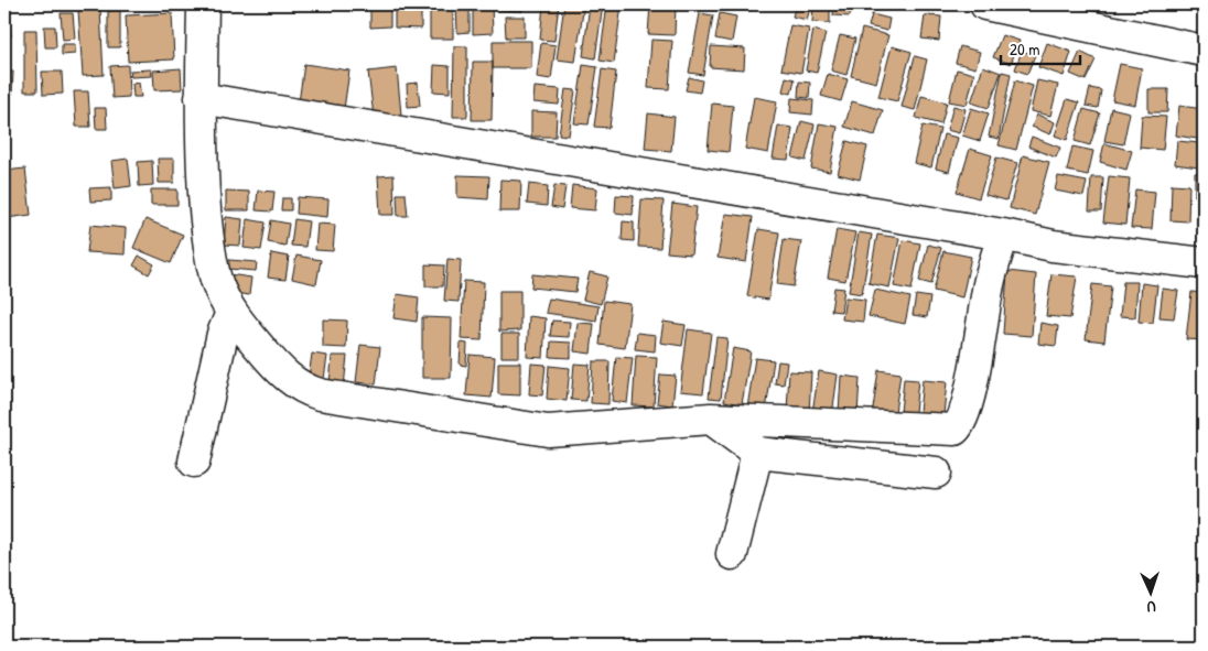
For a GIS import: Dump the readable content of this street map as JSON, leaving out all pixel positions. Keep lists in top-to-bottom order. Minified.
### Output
{"scale_bar":"20 m","north":"bottom"}
